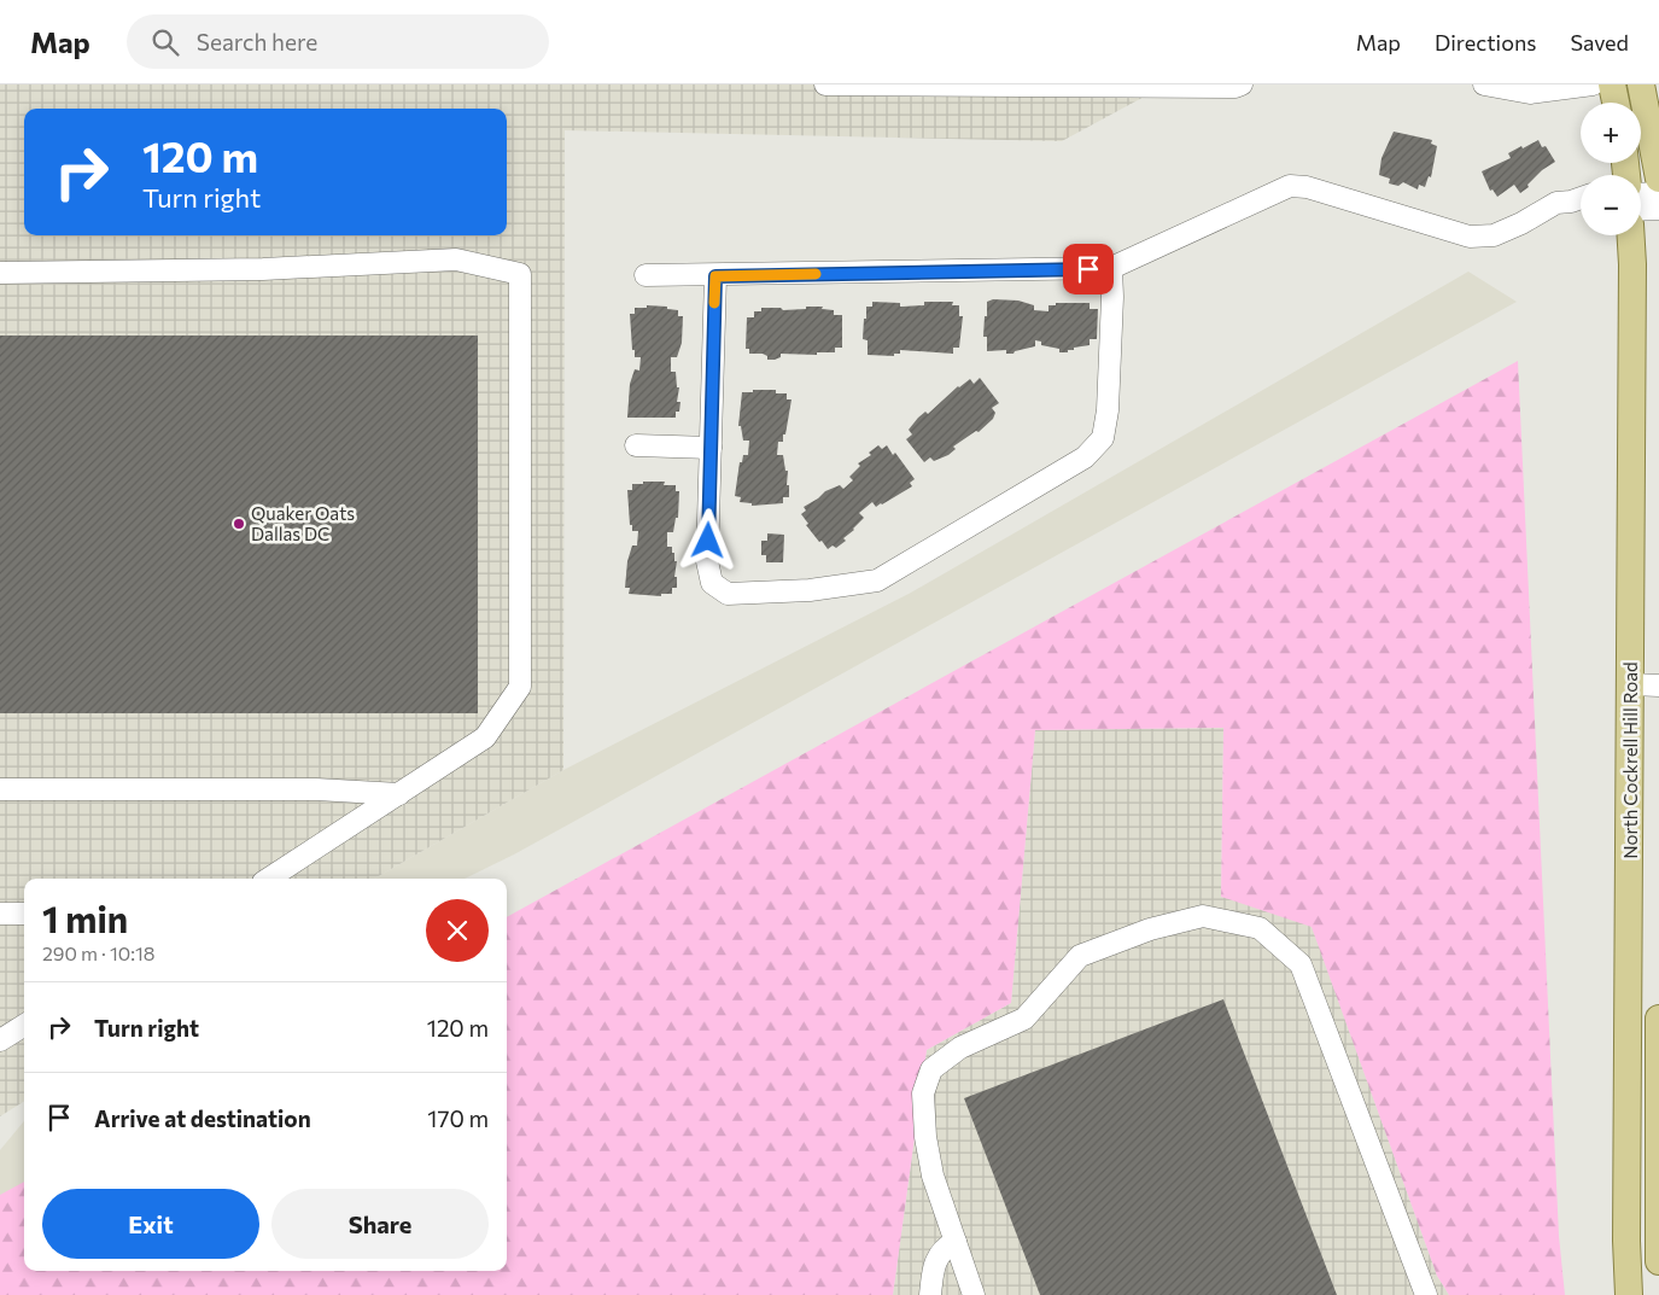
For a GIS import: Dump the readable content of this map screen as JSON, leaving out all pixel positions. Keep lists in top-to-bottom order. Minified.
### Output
{"streets":{"main road":["North Cockrell Hill Road"]},"places":["Quaker Oats Dallas DC"],"page":{"header":"Map","search":"Search here","nav":["Map","Directions","Saved"],"map_buttons":["+","−"],"turn":["120 m","Turn right"],"heading":["1 min","290 m · 10:18"],"list":[{"name":"Turn right","value":"120 m"},{"name":"Arrive at destination","value":"170 m"}],"buttons":["Exit","Share"]}}
